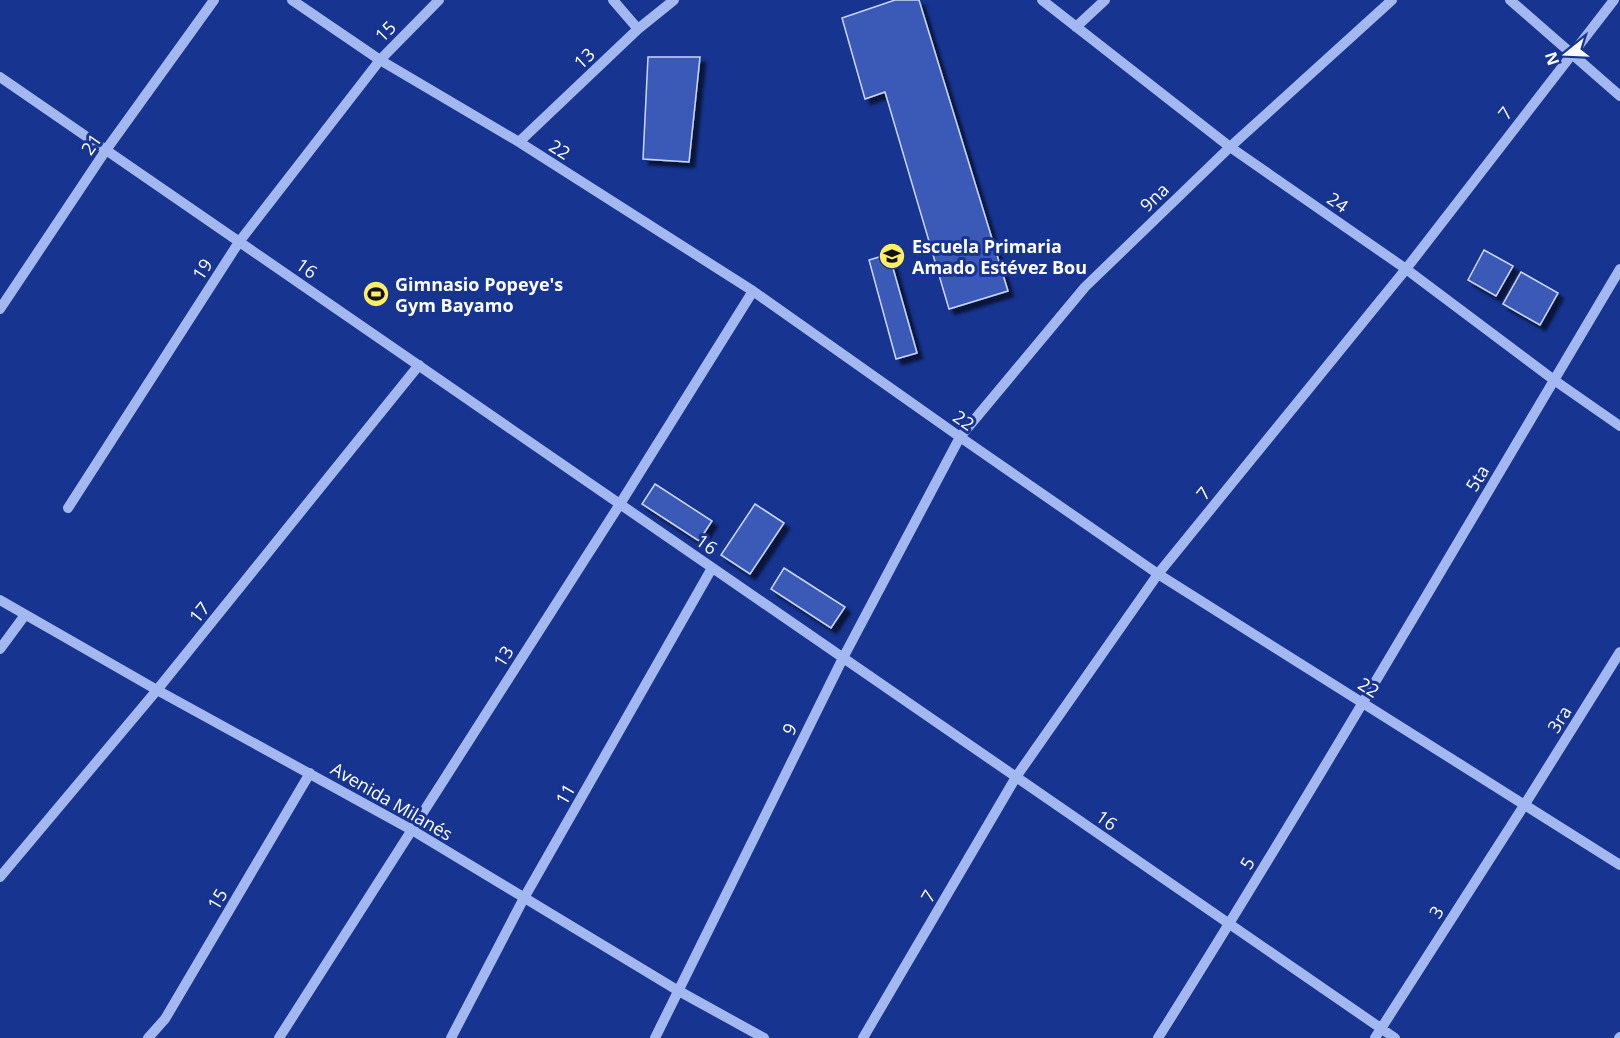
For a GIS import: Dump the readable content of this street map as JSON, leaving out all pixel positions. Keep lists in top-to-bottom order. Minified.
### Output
{"streets":{"street":["15","13","7","21","22","9na","24","16","19","5ta","17","3ra","9","11","Avenida Milanés","5","3"]},"crossings":[["15","22"],["15","19"],["15","Avenida Milanés"],["13","22"],["13","16"],["13","Avenida Milanés"],["7","22"],["7","24"],["7","16"],["21","16"],["22","9na"],["22","19"],["22","5ta"],["22","3ra"],["22","9"],["22","5"],["22","3"],["9na","24"],["9na","9"],["24","5ta"],["16","19"],["16","17"],["16","9"],["16","11"],["16","5"],["16","3"],["5ta","5"],["17","Avenida Milanés"],["3ra","3"],["9","Avenida Milanés"],["11","Avenida Milanés"]],"places":{"school or university":["Escuela Primaria Amado Estévez Bou"],"sports":["Gimnasio Popeye's Gym Bayamo"]},"north":"left"}
